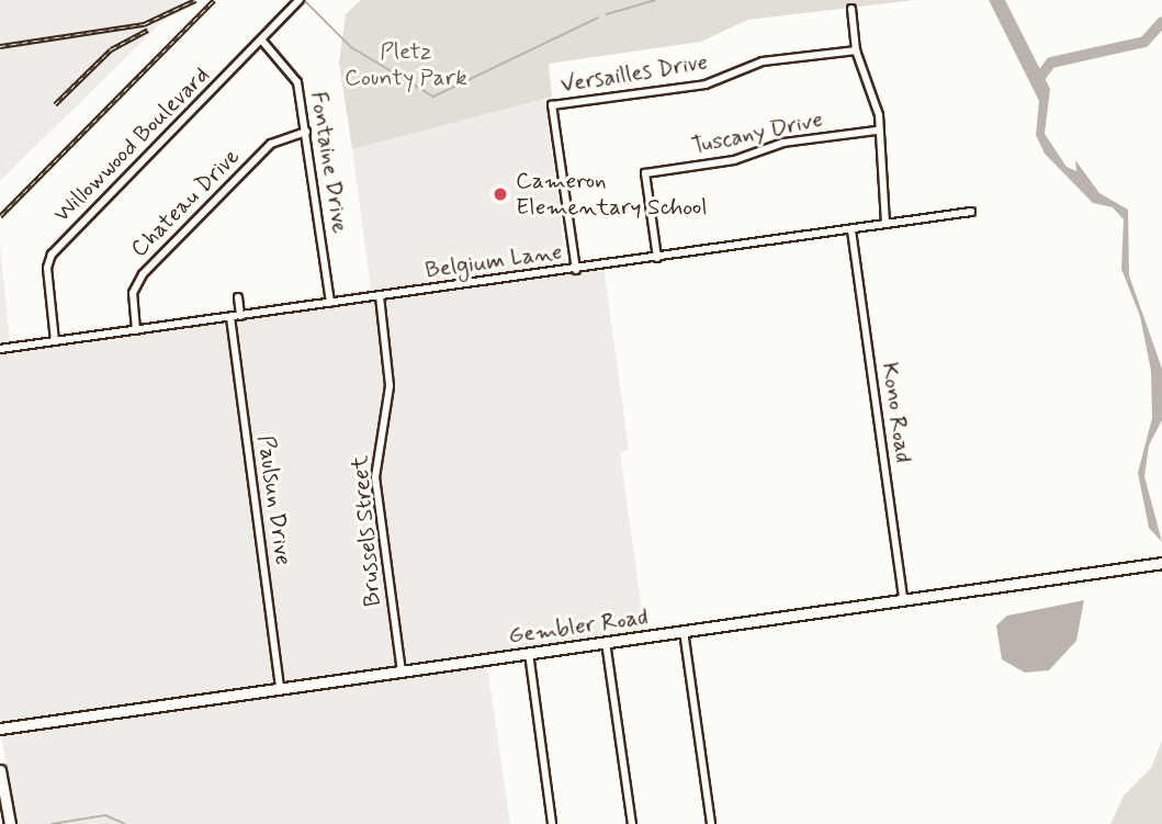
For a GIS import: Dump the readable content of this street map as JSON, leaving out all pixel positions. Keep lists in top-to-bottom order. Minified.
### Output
{"streets":{"main road":["Gembler Road"],"street":["Versailles Drive","Tuscany Drive","Willowwood Boulevard","Fontaine Drive","Chateau Drive","Belgium Lane","Kono Road","Paulsun Drive","Brussels Street"]},"crossings":[["Versailles Drive","Belgium Lane"],["Tuscany Drive","Belgium Lane"],["Willowwood Boulevard","Fontaine Drive"],["Willowwood Boulevard","Belgium Lane"],["Fontaine Drive","Chateau Drive"],["Fontaine Drive","Belgium Lane"],["Chateau Drive","Belgium Lane"],["Belgium Lane","Kono Road"],["Belgium Lane","Paulsun Drive"],["Belgium Lane","Brussels Street"],["Kono Road","Gembler Road"],["Paulsun Drive","Gembler Road"],["Brussels Street","Gembler Road"]],"parks":["Pletz County Park"],"places":["Cameron Elementary School"]}
